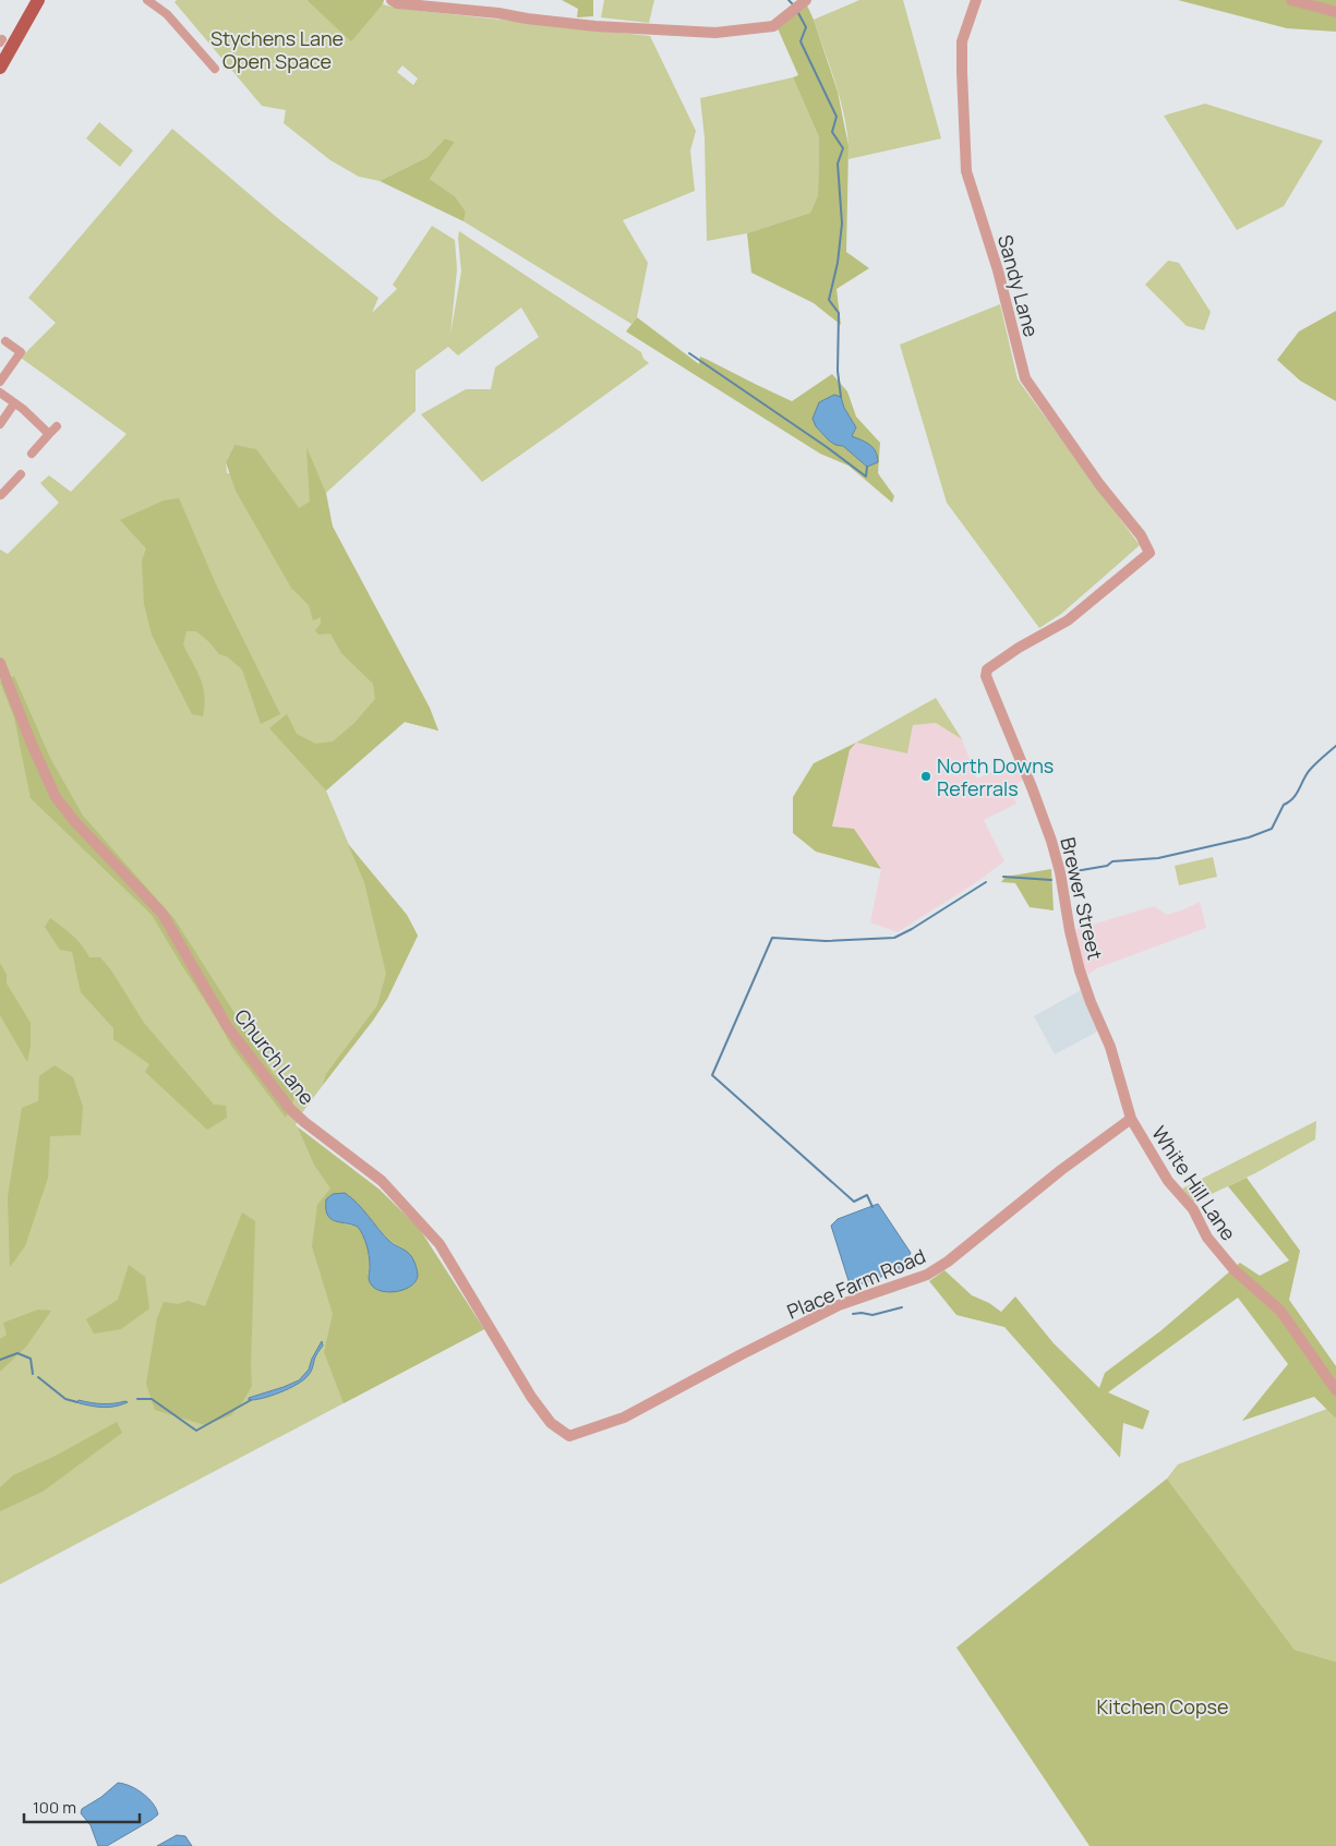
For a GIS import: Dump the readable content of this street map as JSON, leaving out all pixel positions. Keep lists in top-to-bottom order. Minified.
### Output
{"streets":{"street":["Sandy Lane","Brewer Street","Church Lane","White Hill Lane","Place Farm Road"]},"crossings":[["Sandy Lane","Brewer Street"],["Brewer Street","White Hill Lane"],["Brewer Street","Place Farm Road"],["Church Lane","Place Farm Road"],["White Hill Lane","Place Farm Road"]],"parks":["Stychens Lane Open Space","Kitchen Copse"],"places":["North Downs Referrals"],"scale_bar":"100 m"}
